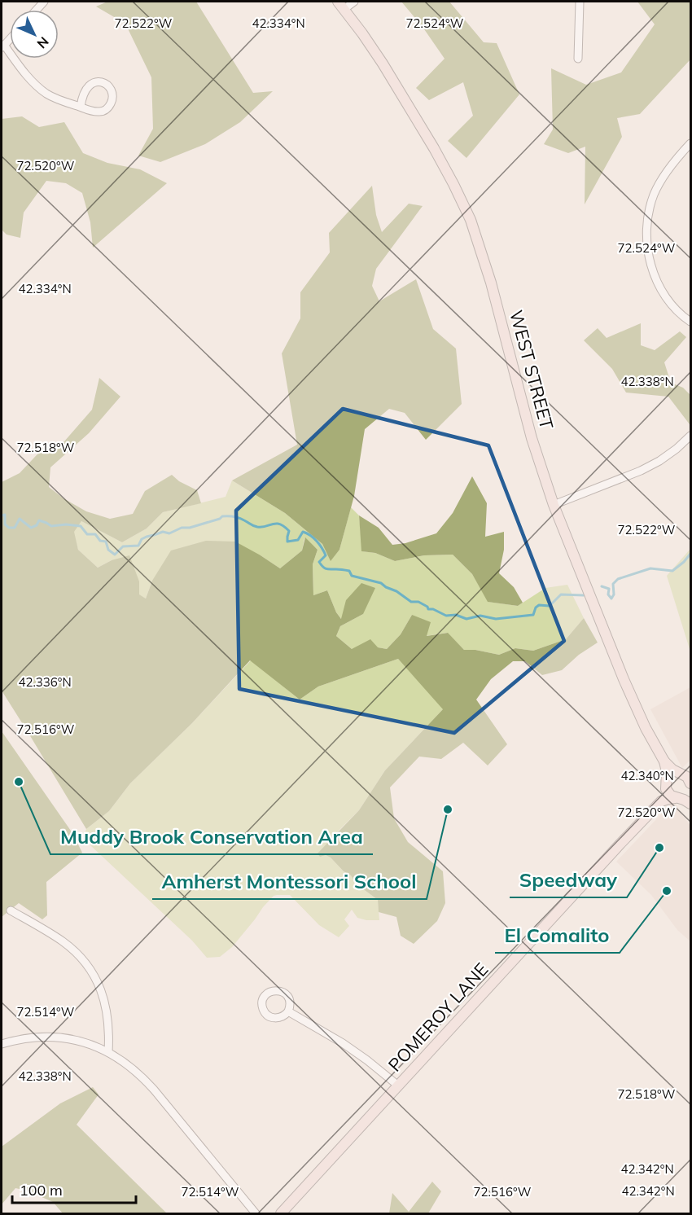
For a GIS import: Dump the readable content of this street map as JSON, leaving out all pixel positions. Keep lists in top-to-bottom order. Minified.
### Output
{"streets":{"main road":["WEST STREET","POMEROY LANE"]},"crossings":[["WEST STREET","POMEROY LANE"]],"places":["Muddy Brook Conservation Area","Amherst Montessori School","Speedway","El Comalito"],"scale_bar":"100 m","north":"bottom right","coordinates":["72.522°W","72.524°W","42.334°N","72.520°W","42.338°N","72.518°W","42.336°N","72.516°W","42.340°N","72.514°W","42.342°N"]}
